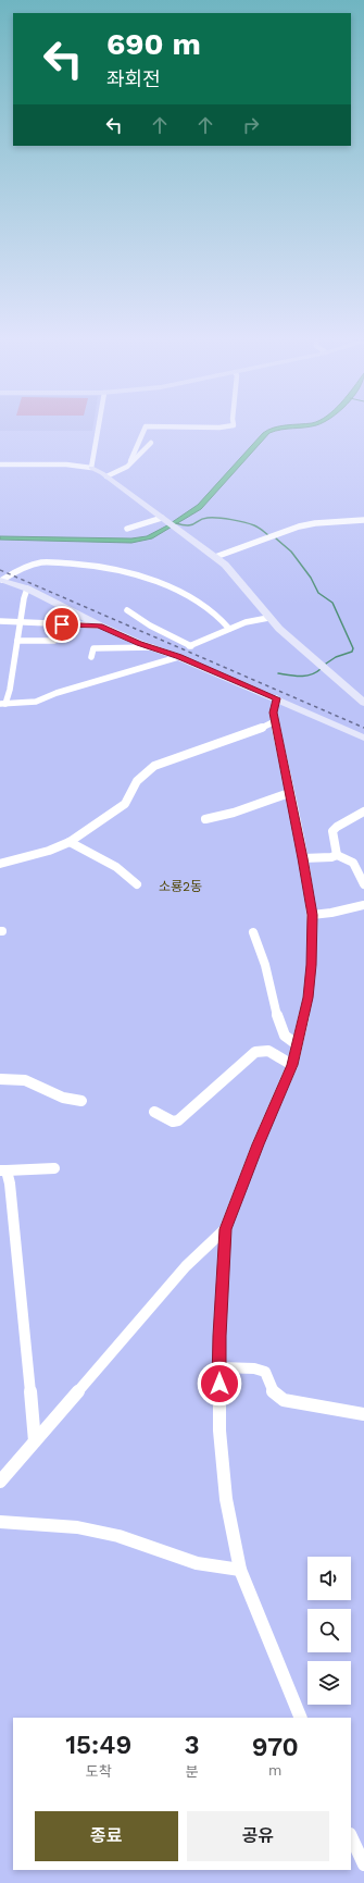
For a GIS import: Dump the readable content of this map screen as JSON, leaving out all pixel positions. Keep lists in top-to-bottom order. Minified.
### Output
{"districts":["소룡2동"],"page":{"turn":["690 m","좌회전"],"eta":["15:49","도착","3","분","970","m"],"buttons":["종료","공유"]}}
